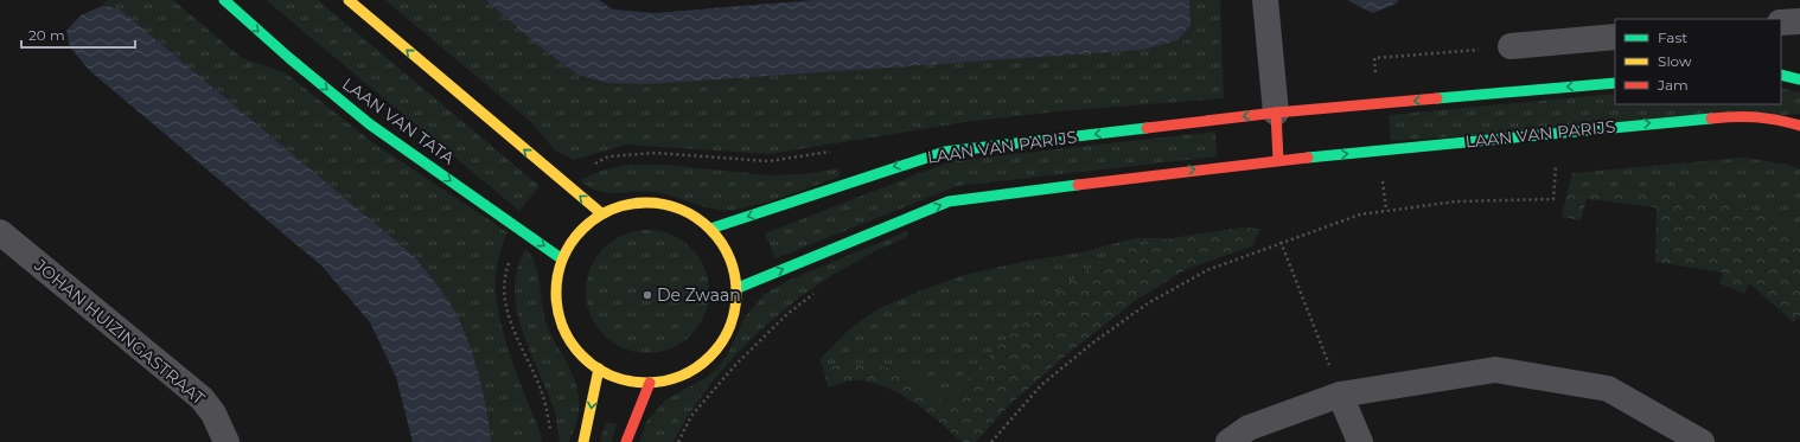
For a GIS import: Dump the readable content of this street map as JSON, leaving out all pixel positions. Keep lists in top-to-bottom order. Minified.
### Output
{"streets":{"street":["LAAN VAN TATA","LAAN VAN PARIJS","JOHAN HUIZINGASTRAAT"]},"places":["De Zwaan"],"legend":["Fast","Slow","Jam"],"scale_bar":"20 m"}
